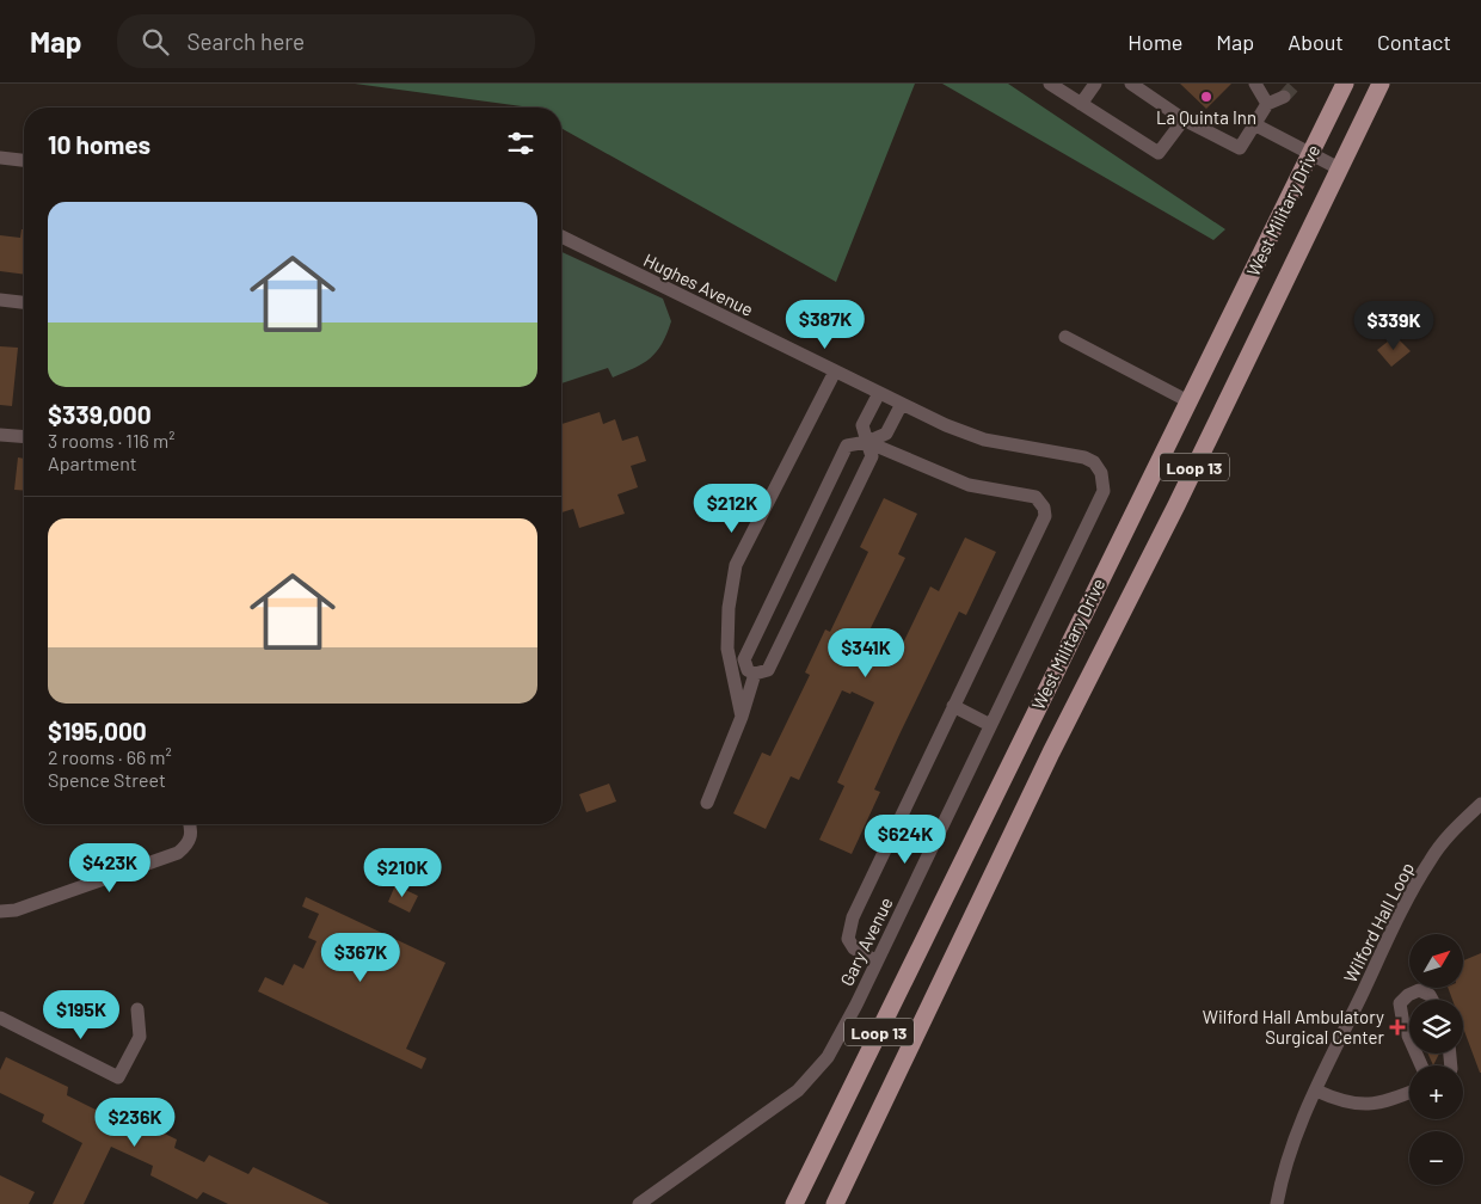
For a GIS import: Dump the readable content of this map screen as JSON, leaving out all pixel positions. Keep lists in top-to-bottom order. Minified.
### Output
{"streets":{"main road":["West Military Drive","Loop 13"],"street":["Hughes Avenue","Wilford Hall Loop","Gary Avenue"]},"crossings":[["Hughes Avenue","Gary Avenue"]],"places":{"other":["La Quinta Inn"],"health":["Wilford Hall Ambulatory Surgical Center"]},"north":"top right","page":{"header":"Map","search":"Search here","nav":["Home","Map","About","Contact"],"heading":"10 homes","list":[{"name":"$339,000","note":"3 rooms · 116 m² · Apartment"},{"name":"$195,000","note":"2 rooms · 66 m² · Spence Street"}],"price":["$387K","$339K","$212K","$341K","$624K","$423K","$210K","$367K","$195K","$236K"],"map_buttons":["+","−"]}}
